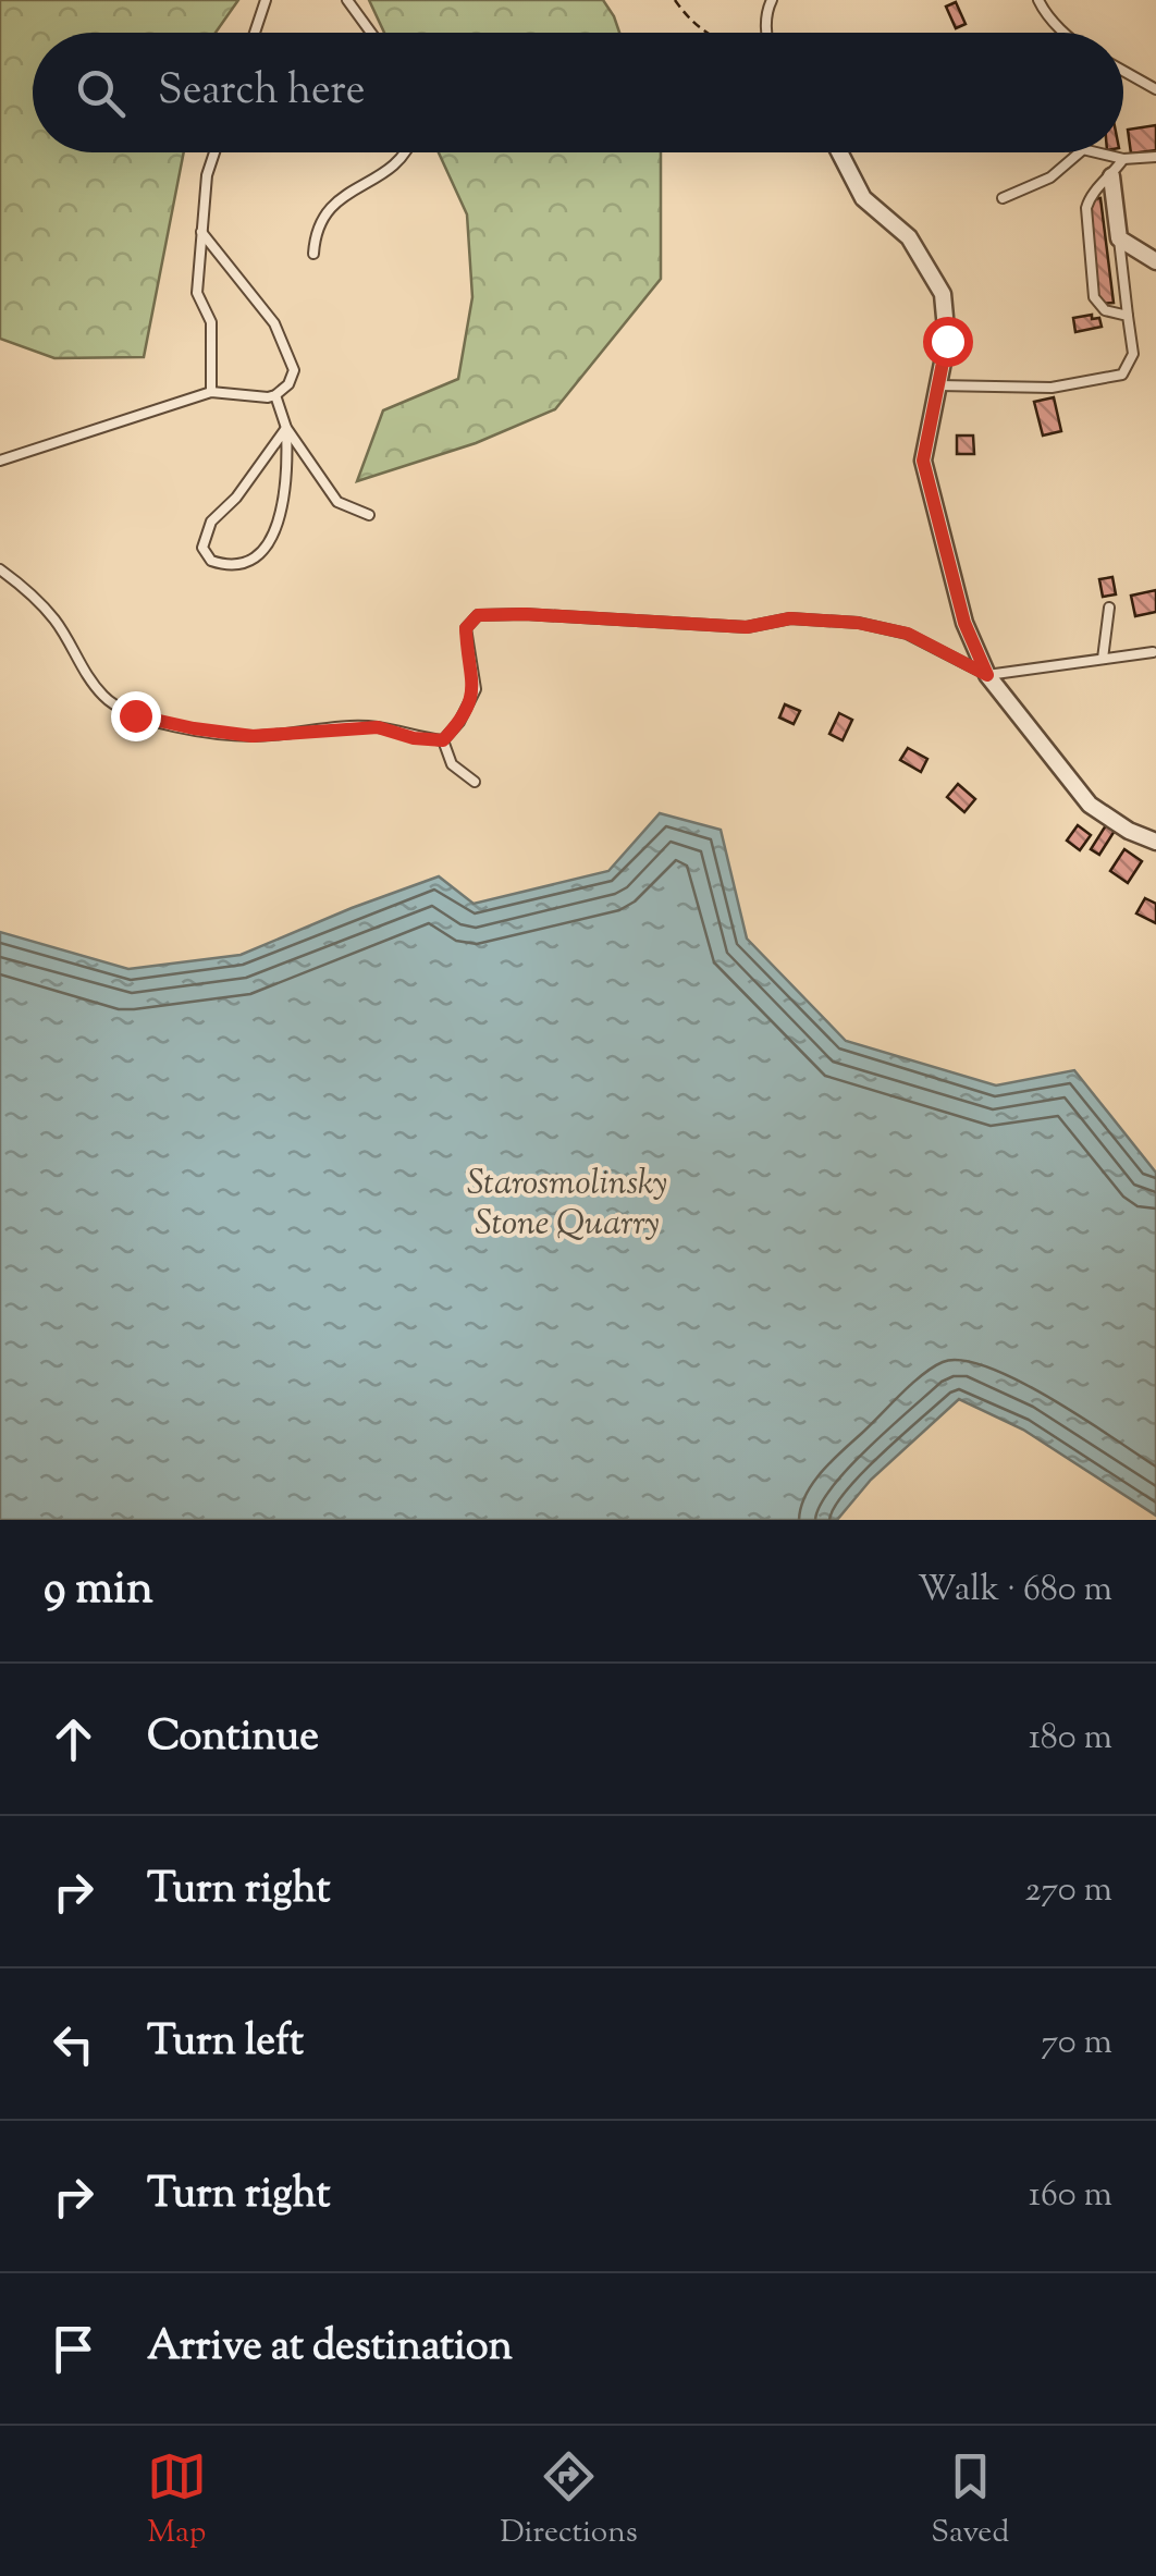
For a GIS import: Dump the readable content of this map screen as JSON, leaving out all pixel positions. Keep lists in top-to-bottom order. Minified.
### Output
{"water":["Starosmolinsky Stone Quarry"],"page":{"search":"Search here","heading":["9 min","Walk · 680 m"],"list":[["Continue","180 m"],["Turn right","270 m"],["Turn left","70 m"],["Turn right","160 m"],"Arrive at destination"],"nav":["Map","Directions","Saved"]}}
